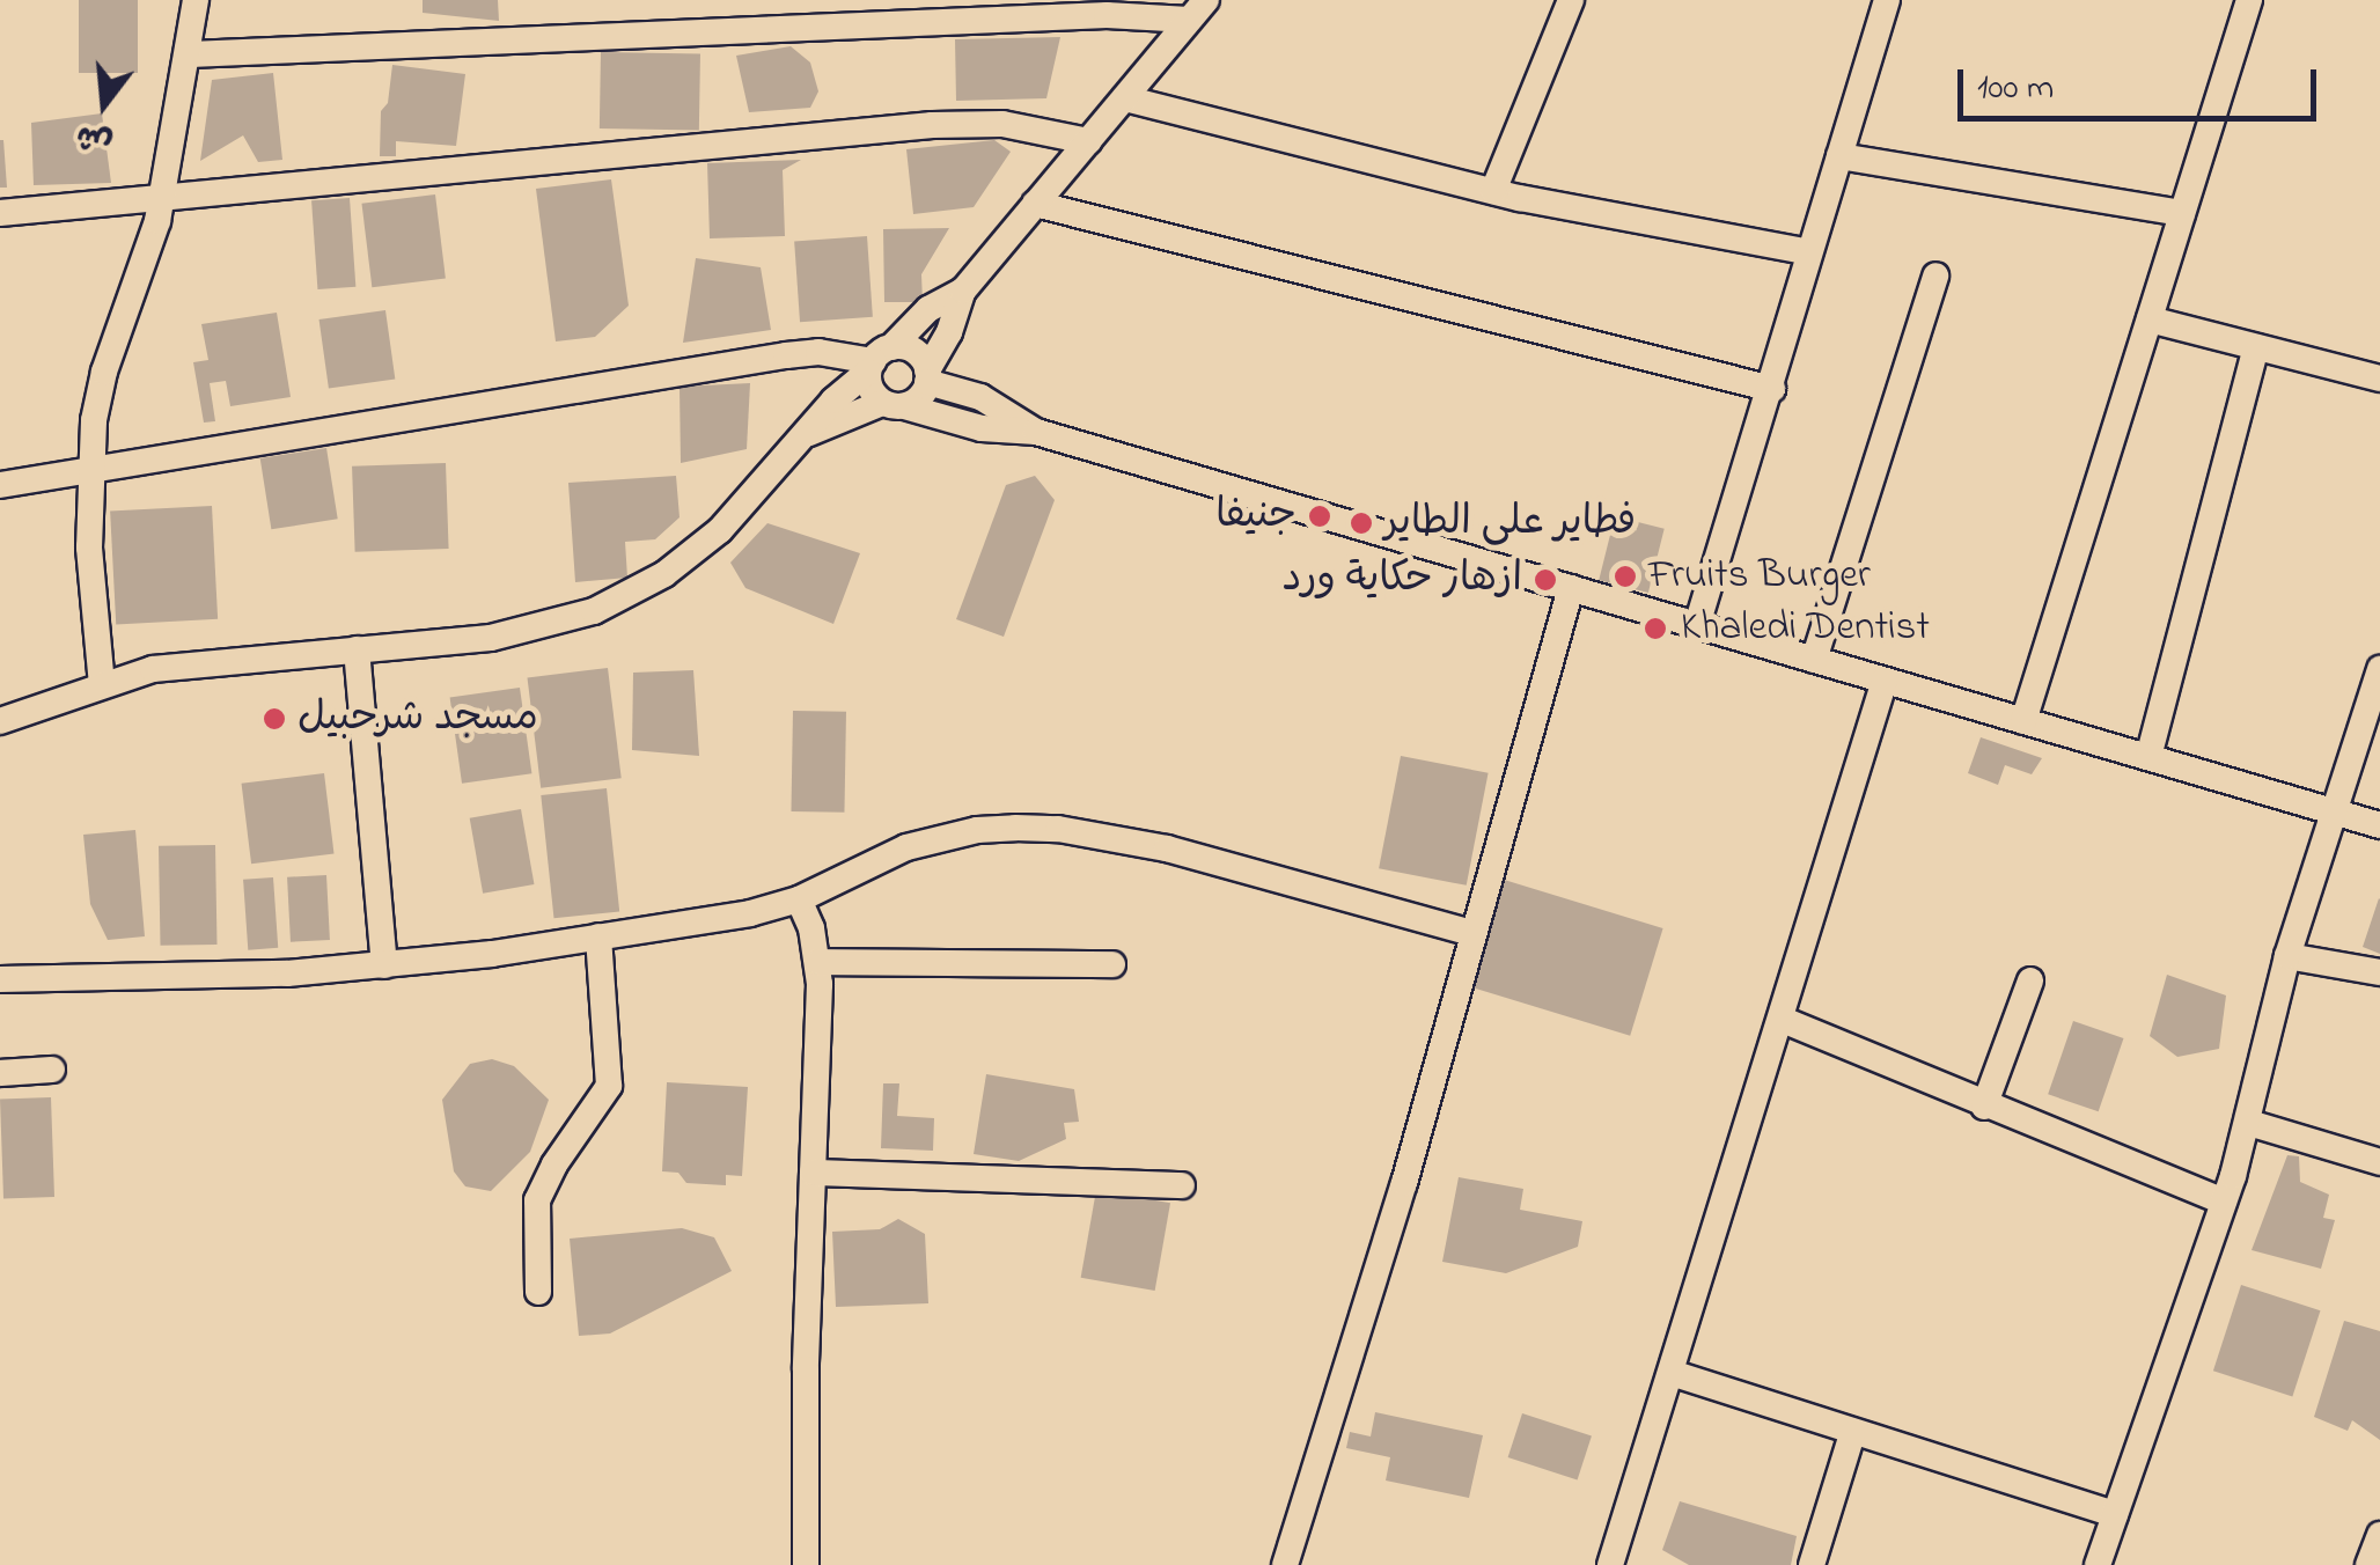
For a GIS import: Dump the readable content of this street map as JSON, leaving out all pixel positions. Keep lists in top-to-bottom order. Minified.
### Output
{"places":["جنيفا","فطاير على الطاير","Fruits Burger","ازهار حكاية ورد","Khaledi Dentist","مسجد شرحبيل"],"scale_bar":"100 m","north":"bottom"}
